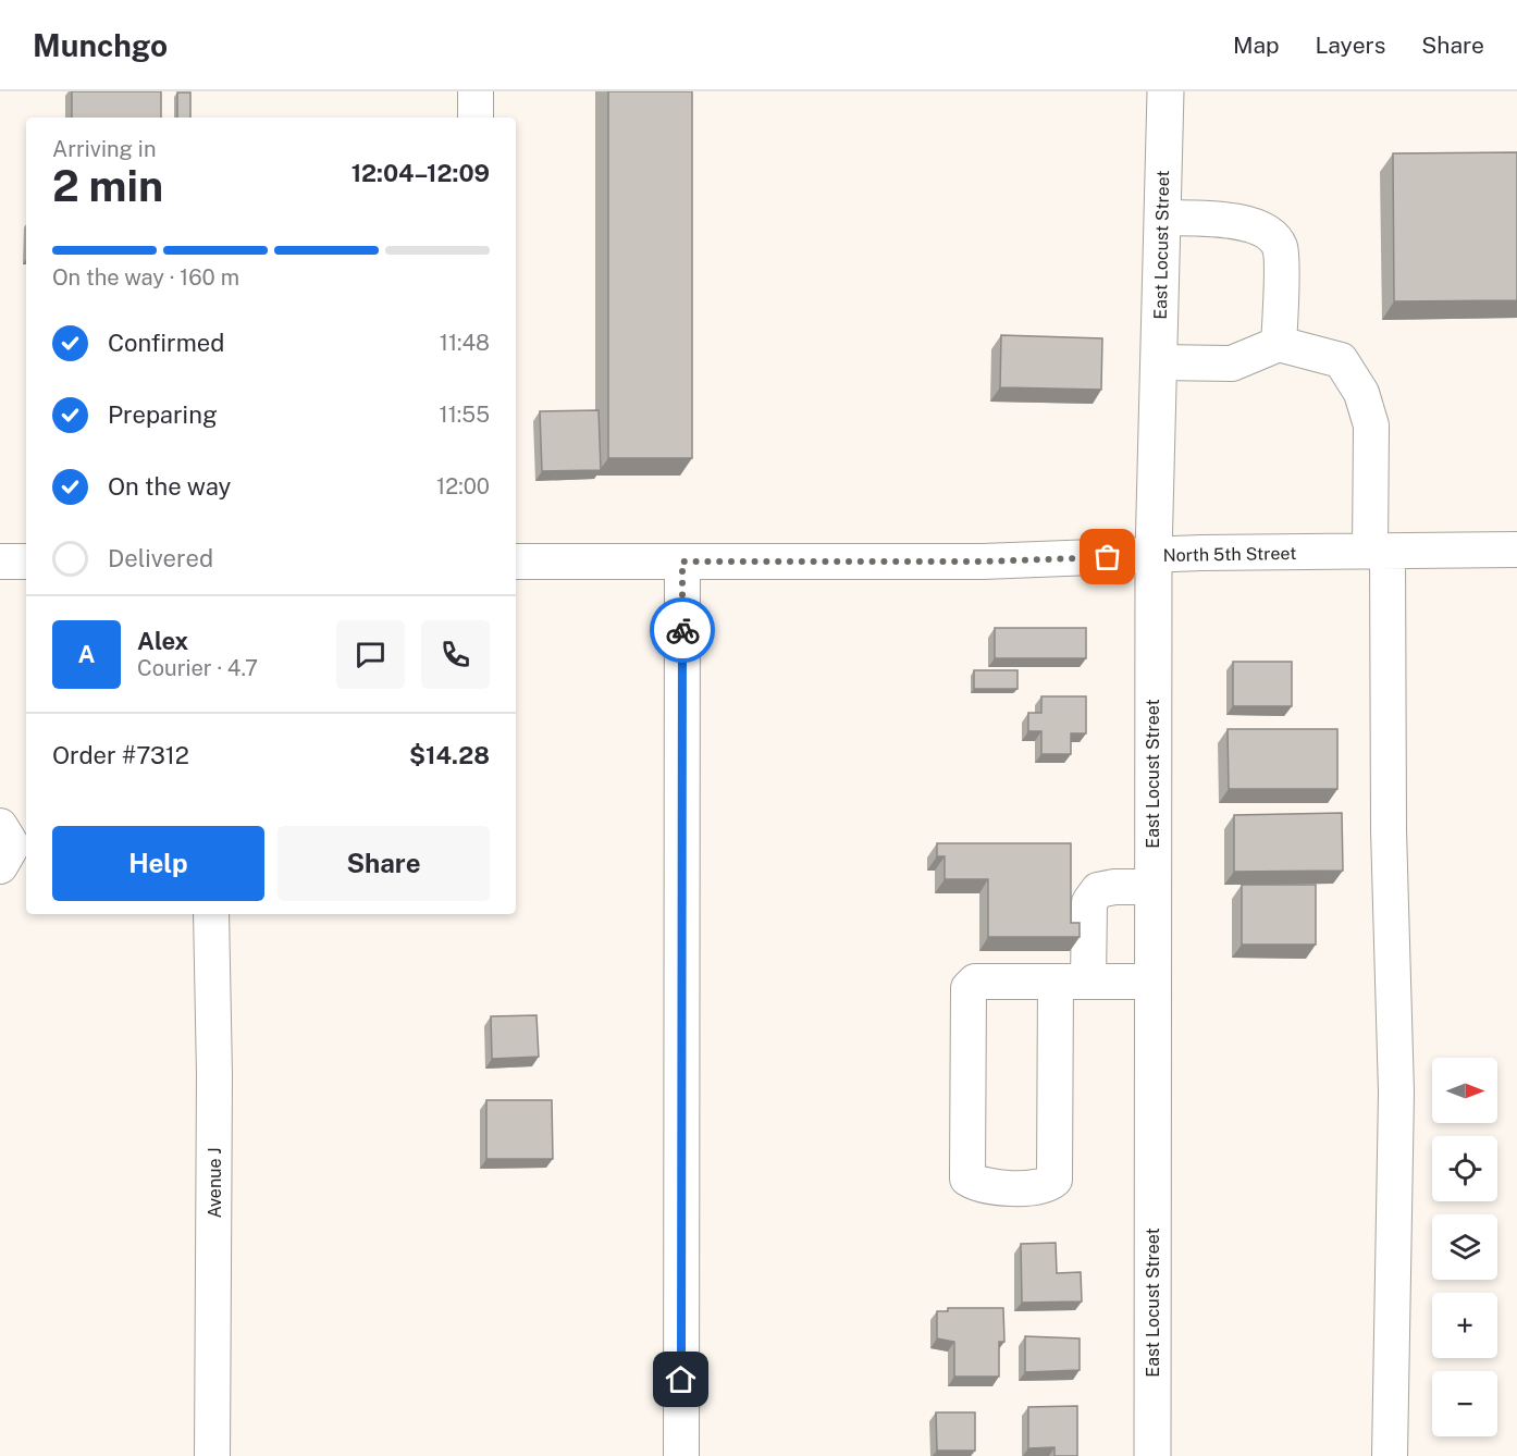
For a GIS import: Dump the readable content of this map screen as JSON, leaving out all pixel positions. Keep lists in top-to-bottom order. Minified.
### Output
{"streets":{"main road":["East Locust Street"],"street":["North 5th Street","Avenue J"]},"crossings":[["East Locust Street","North 5th Street"]],"north":"right","page":{"header":"Munchgo","nav":["Map","Layers","Share"],"heading":["2 min","Arriving in","12:04–12:09"],"panel":["Alex","Courier · 4.7","Order #7312","$14.28"],"bar":"On the way · 160 m","list":[["Confirmed","11:48"],["Preparing","11:55"],["On the way","12:00"],"Delivered"],"round":"A","buttons":["Help","Share"],"map_buttons":["+","−"]}}
